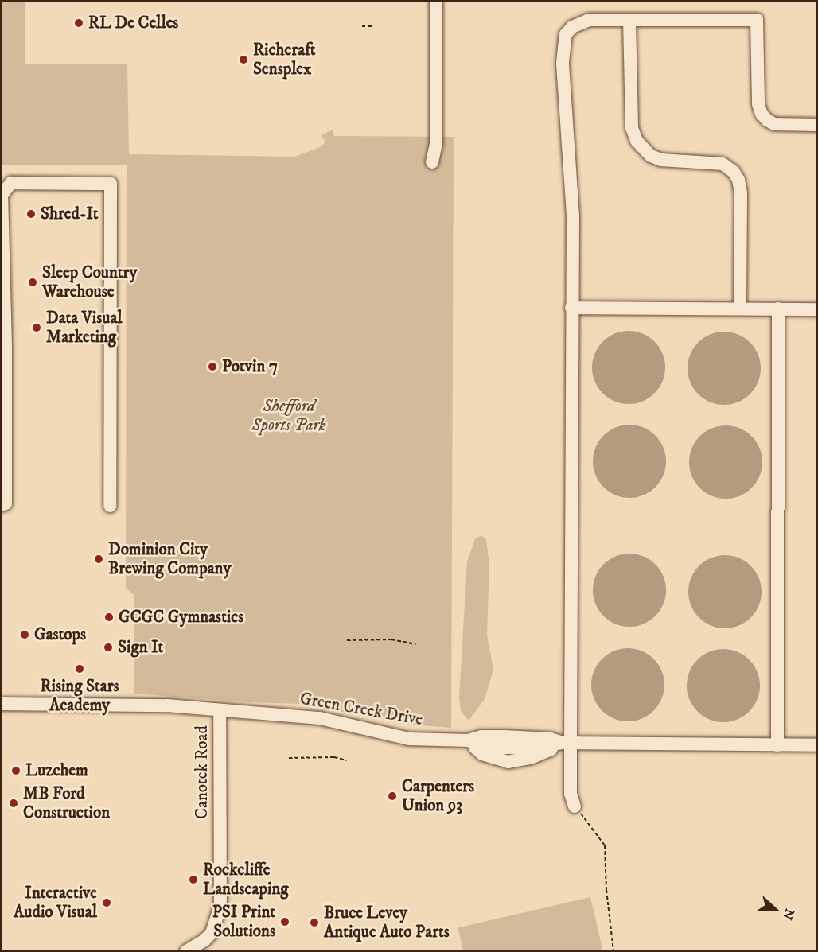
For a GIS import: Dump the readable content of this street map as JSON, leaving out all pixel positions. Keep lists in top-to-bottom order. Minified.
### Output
{"streets":{"street":["Green Creek Drive","Canotek Road"]},"crossings":[["Green Creek Drive","Canotek Road"]],"parks":["Shefford Sports Park"],"places":["RL De Celles","Richcraft Sensplex","Shred-It","Sleep Country Warehouse","Data Visual Marketing","Potvin 7","Dominion City Brewing Company","GCGC Gymnastics","Gastops","Sign It","Rising Stars Academy","Luzchem","Carpenters Union 93","MB Ford Construction","Rockcliffe Landscaping","Interactive Audio Visual","PSI Print Solutions","Bruce Levey Antique Auto Parts"],"north":"right"}
